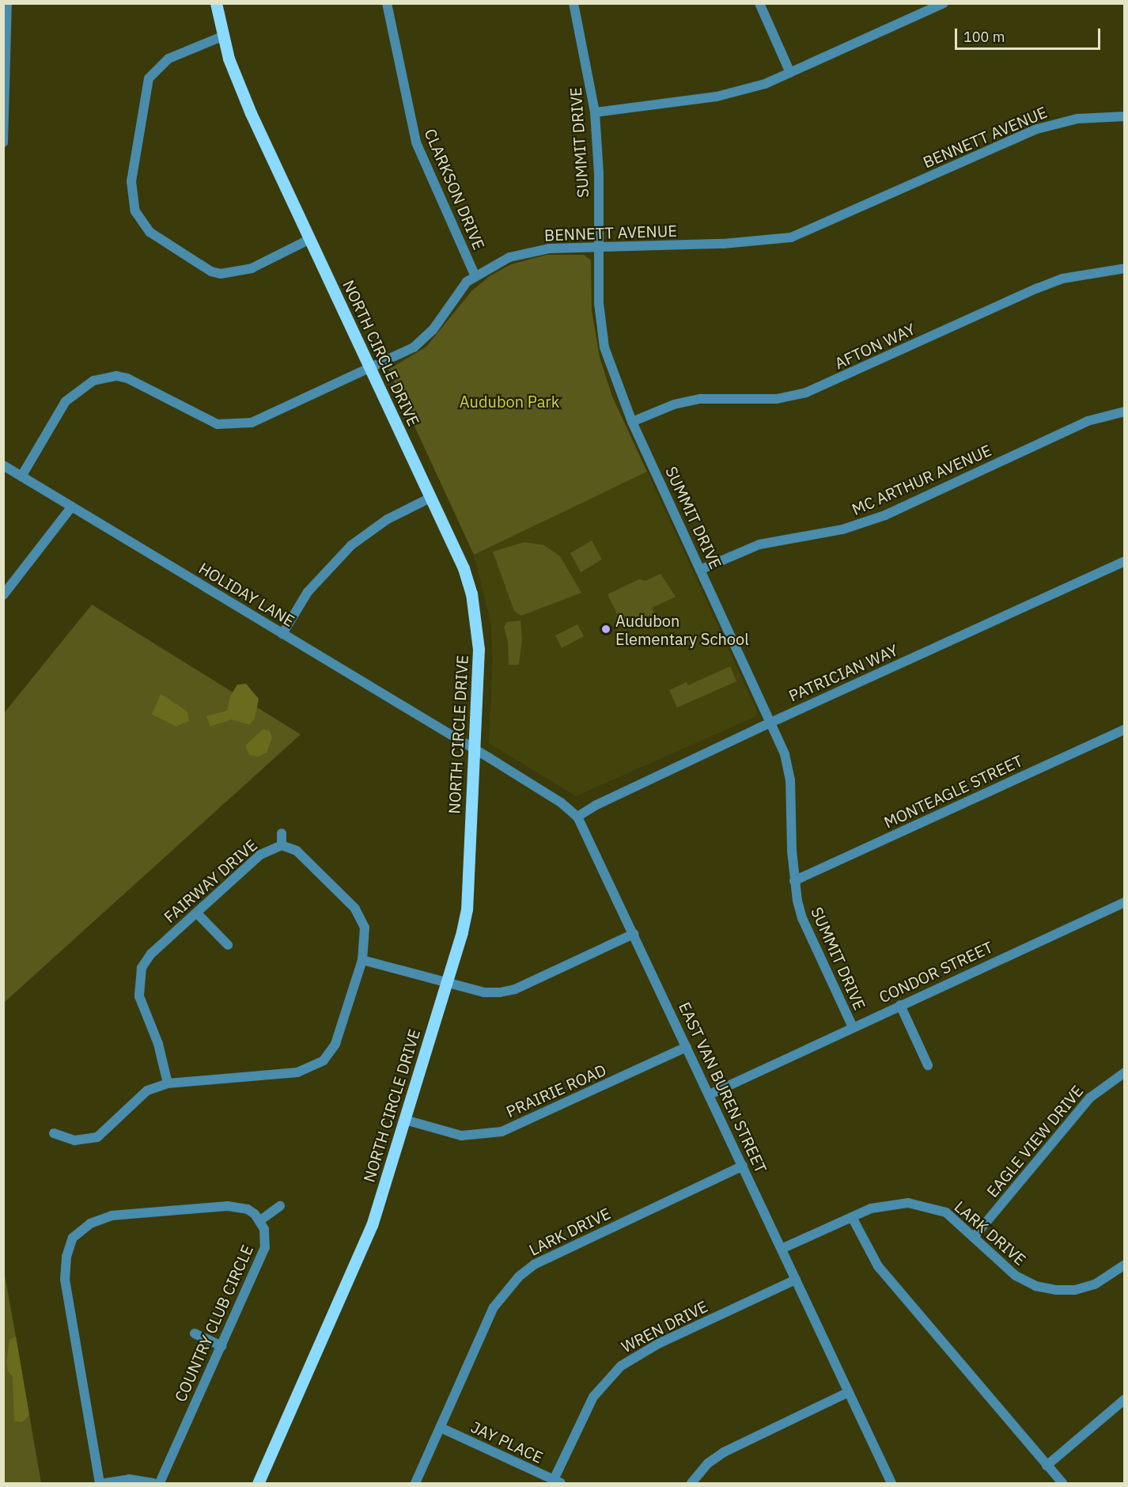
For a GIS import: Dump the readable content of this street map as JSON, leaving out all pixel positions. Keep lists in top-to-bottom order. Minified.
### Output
{"streets":{"main road":["NORTH CIRCLE DRIVE"],"street":["BENNETT AVENUE","SUMMIT DRIVE","CLARKSON DRIVE","AFTON WAY","MC ARTHUR AVENUE","HOLIDAY LANE","PATRICIAN WAY","MONTEAGLE STREET","FAIRWAY DRIVE","CONDOR STREET","EAST VAN BUREN STREET","PRAIRIE ROAD","EAGLE VIEW DRIVE","LARK DRIVE","COUNTRY CLUB CIRCLE","WREN DRIVE","JAY PLACE"]},"crossings":[["BENNETT AVENUE","SUMMIT DRIVE"],["BENNETT AVENUE","CLARKSON DRIVE"],["BENNETT AVENUE","NORTH CIRCLE DRIVE"],["BENNETT AVENUE","HOLIDAY LANE"],["SUMMIT DRIVE","AFTON WAY"],["SUMMIT DRIVE","MC ARTHUR AVENUE"],["SUMMIT DRIVE","PATRICIAN WAY"],["SUMMIT DRIVE","MONTEAGLE STREET"],["SUMMIT DRIVE","CONDOR STREET"],["NORTH CIRCLE DRIVE","HOLIDAY LANE"],["NORTH CIRCLE DRIVE","EAST VAN BUREN STREET"],["NORTH CIRCLE DRIVE","PRAIRIE ROAD"],["HOLIDAY LANE","EAST VAN BUREN STREET"],["PATRICIAN WAY","EAST VAN BUREN STREET"],["CONDOR STREET","EAST VAN BUREN STREET"],["EAST VAN BUREN STREET","PRAIRIE ROAD"],["EAST VAN BUREN STREET","LARK DRIVE"],["EAST VAN BUREN STREET","WREN DRIVE"],["EAGLE VIEW DRIVE","LARK DRIVE"],["LARK DRIVE","JAY PLACE"],["WREN DRIVE","JAY PLACE"]],"parks":["Audubon Park"],"places":["Audubon Elementary School"],"scale_bar":"100 m"}
